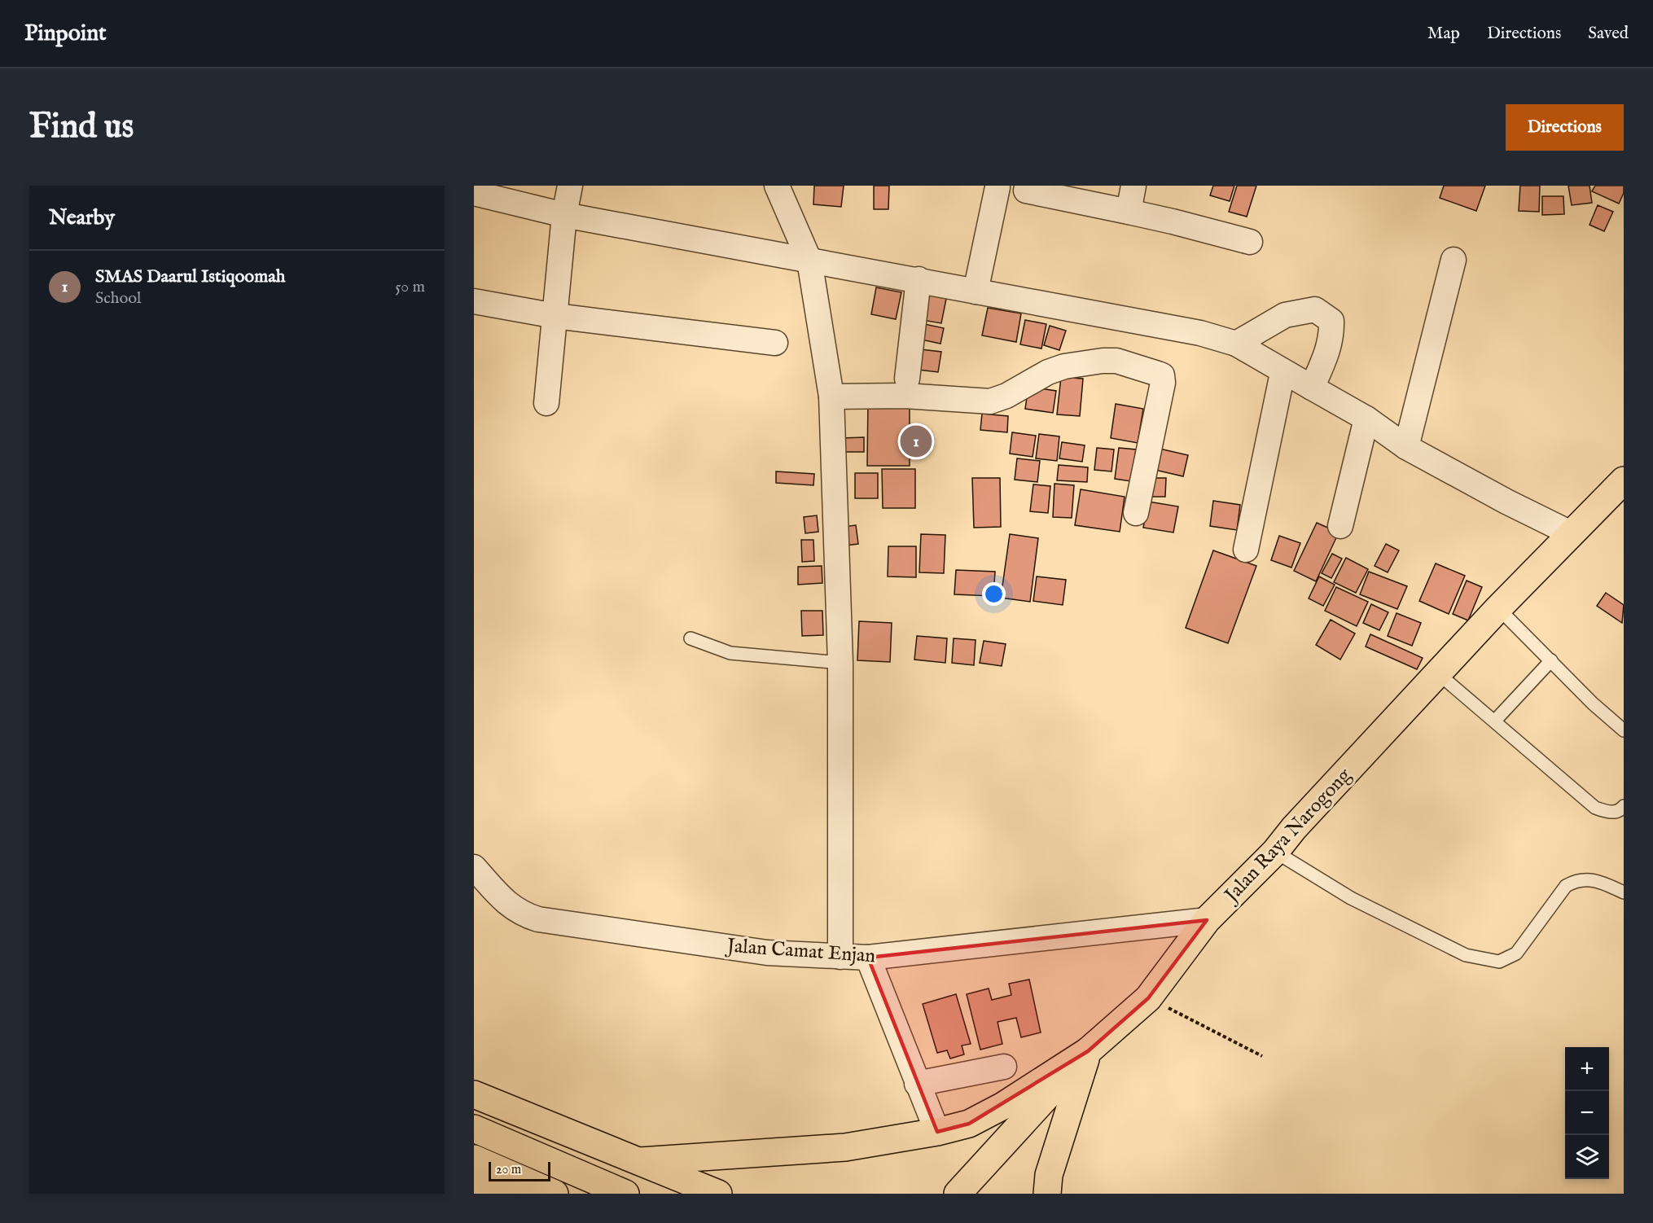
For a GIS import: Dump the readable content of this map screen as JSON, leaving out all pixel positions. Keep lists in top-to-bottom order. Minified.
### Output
{"streets":{"main road":["Jalan Raya Narogong"],"street":["Jalan Camat Enjan"]},"crossings":[["Jalan Raya Narogong","Jalan Camat Enjan"]],"scale_bar":"20 m","page":{"header":"Pinpoint","nav":["Map","Directions","Saved"],"buttons":"Directions","title":"Find us","heading":"Nearby","list":[{"mark":"1","name":"SMAS Daarul Istiqoomah","note":"School","value":"50 m"}],"pins":"1","map_buttons":["+","−"],"scale":"20 m"}}
